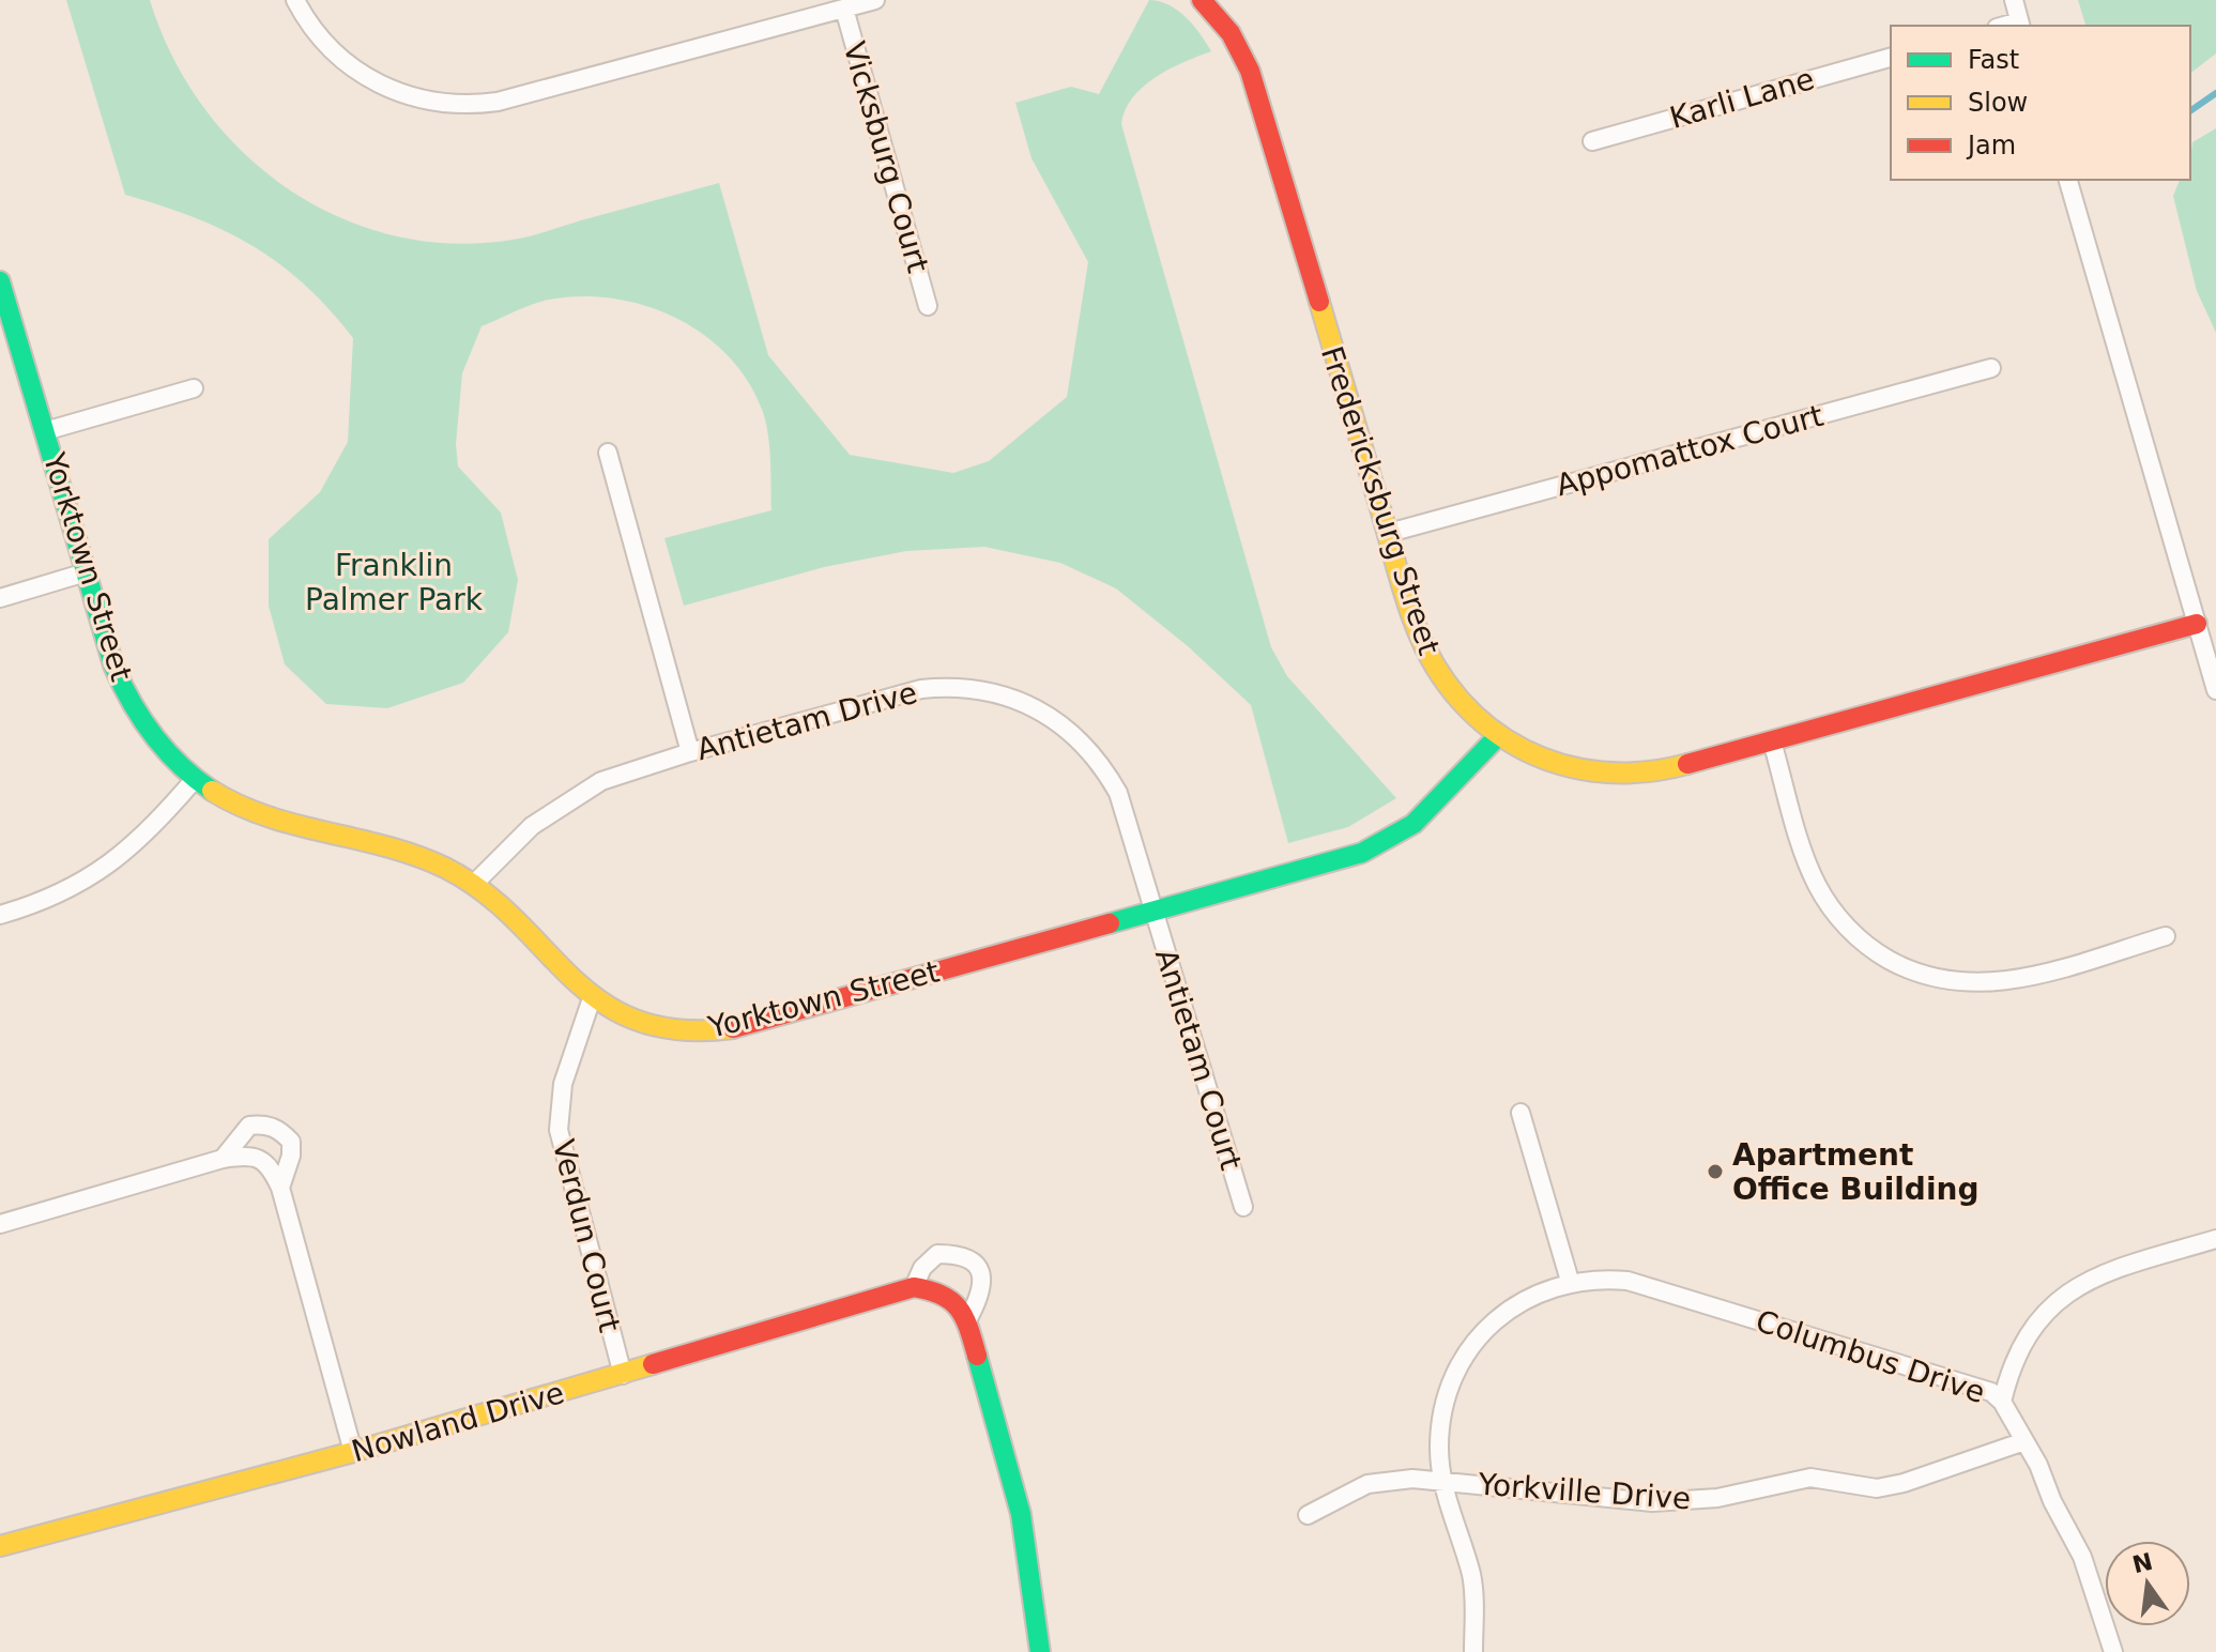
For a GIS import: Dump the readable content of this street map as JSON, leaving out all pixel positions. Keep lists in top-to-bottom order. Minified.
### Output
{"streets":{"street":["Karli Lane","Vicksburg Court","Appomattox Court","Fredericksburg Street","Yorktown Street","Antietam Drive","Antietam Court","Verdun Court","Columbus Drive","Nowland Drive","Yorkville Drive"]},"crossings":[["Appomattox Court","Fredericksburg Street"],["Fredericksburg Street","Yorktown Street"],["Yorktown Street","Antietam Drive"],["Yorktown Street","Antietam Court"],["Yorktown Street","Verdun Court"],["Antietam Drive","Antietam Court"],["Verdun Court","Nowland Drive"],["Columbus Drive","Yorkville Drive"]],"parks":["Franklin Palmer Park"],"places":["Apartment Office Building"],"legend":["Fast","Slow","Jam"],"north":"top"}
